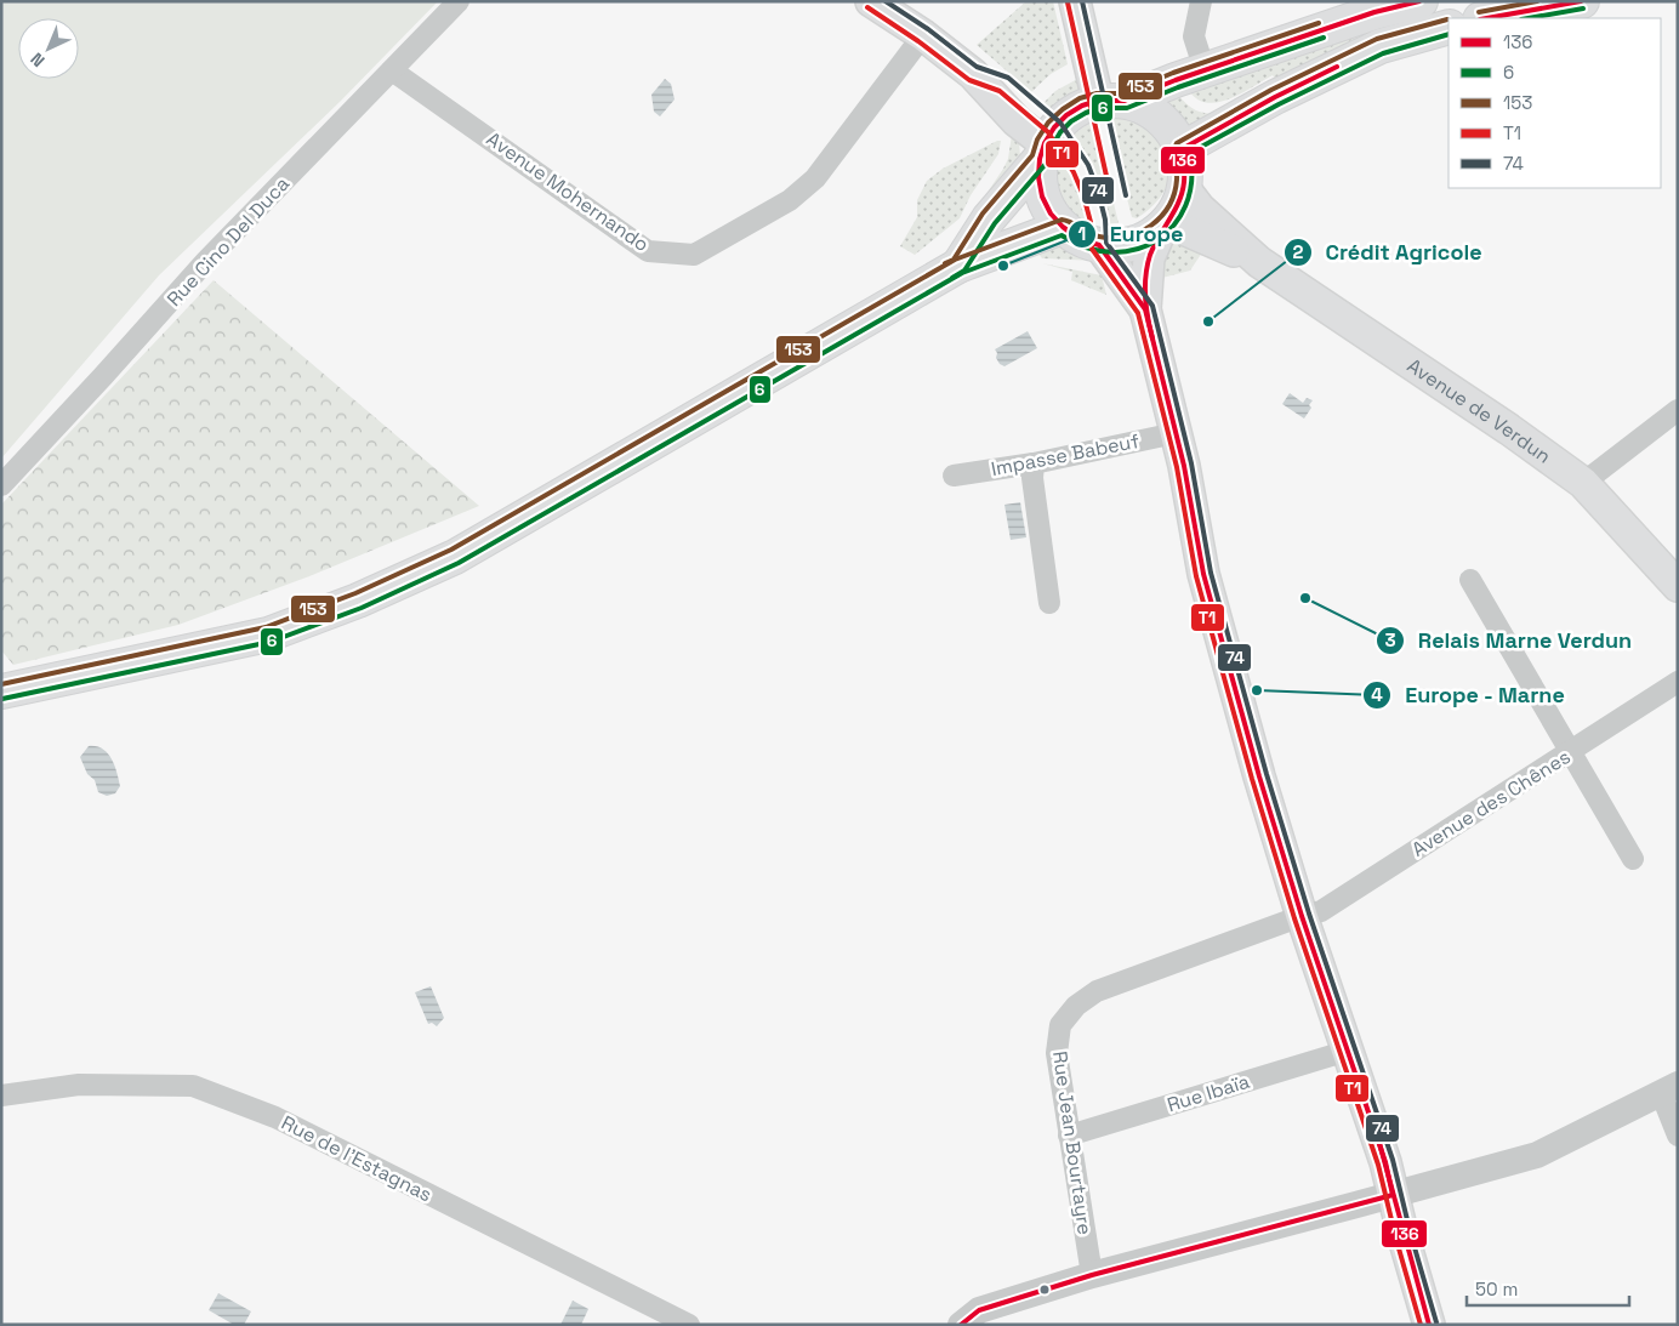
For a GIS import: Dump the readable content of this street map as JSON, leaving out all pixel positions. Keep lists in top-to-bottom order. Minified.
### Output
{"streets":{"main road":["Avenue de Verdun"],"street":["Avenue Mohernando","Rue Cino Del Duca","Impasse Babeuf","Avenue des Chênes","Rue Ibaïa","Rue Jean Bourtayre","Rue de l'Estagnas"]},"crossings":[["Avenue Mohernando","Rue Cino Del Duca"],["Avenue des Chênes","Rue Jean Bourtayre"],["Rue Ibaïa","Rue Jean Bourtayre"]],"places":["Europe","Crédit Agricole","Relais Marne Verdun","Europe - Marne"],"lines":["transit line 136","transit line 153","transit line 74","transit line T1","transit line 6"],"legend":["136","6","153","T1","74"],"scale_bar":"50 m","north":"bottom left"}
